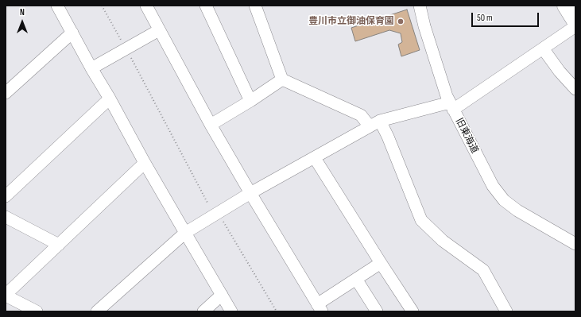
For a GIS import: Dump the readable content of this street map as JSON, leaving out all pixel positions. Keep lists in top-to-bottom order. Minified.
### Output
{"streets":{"street":["旧東海道"]},"places":["豊川市立御油保育園"],"scale_bar":"50 m","north":"top"}
